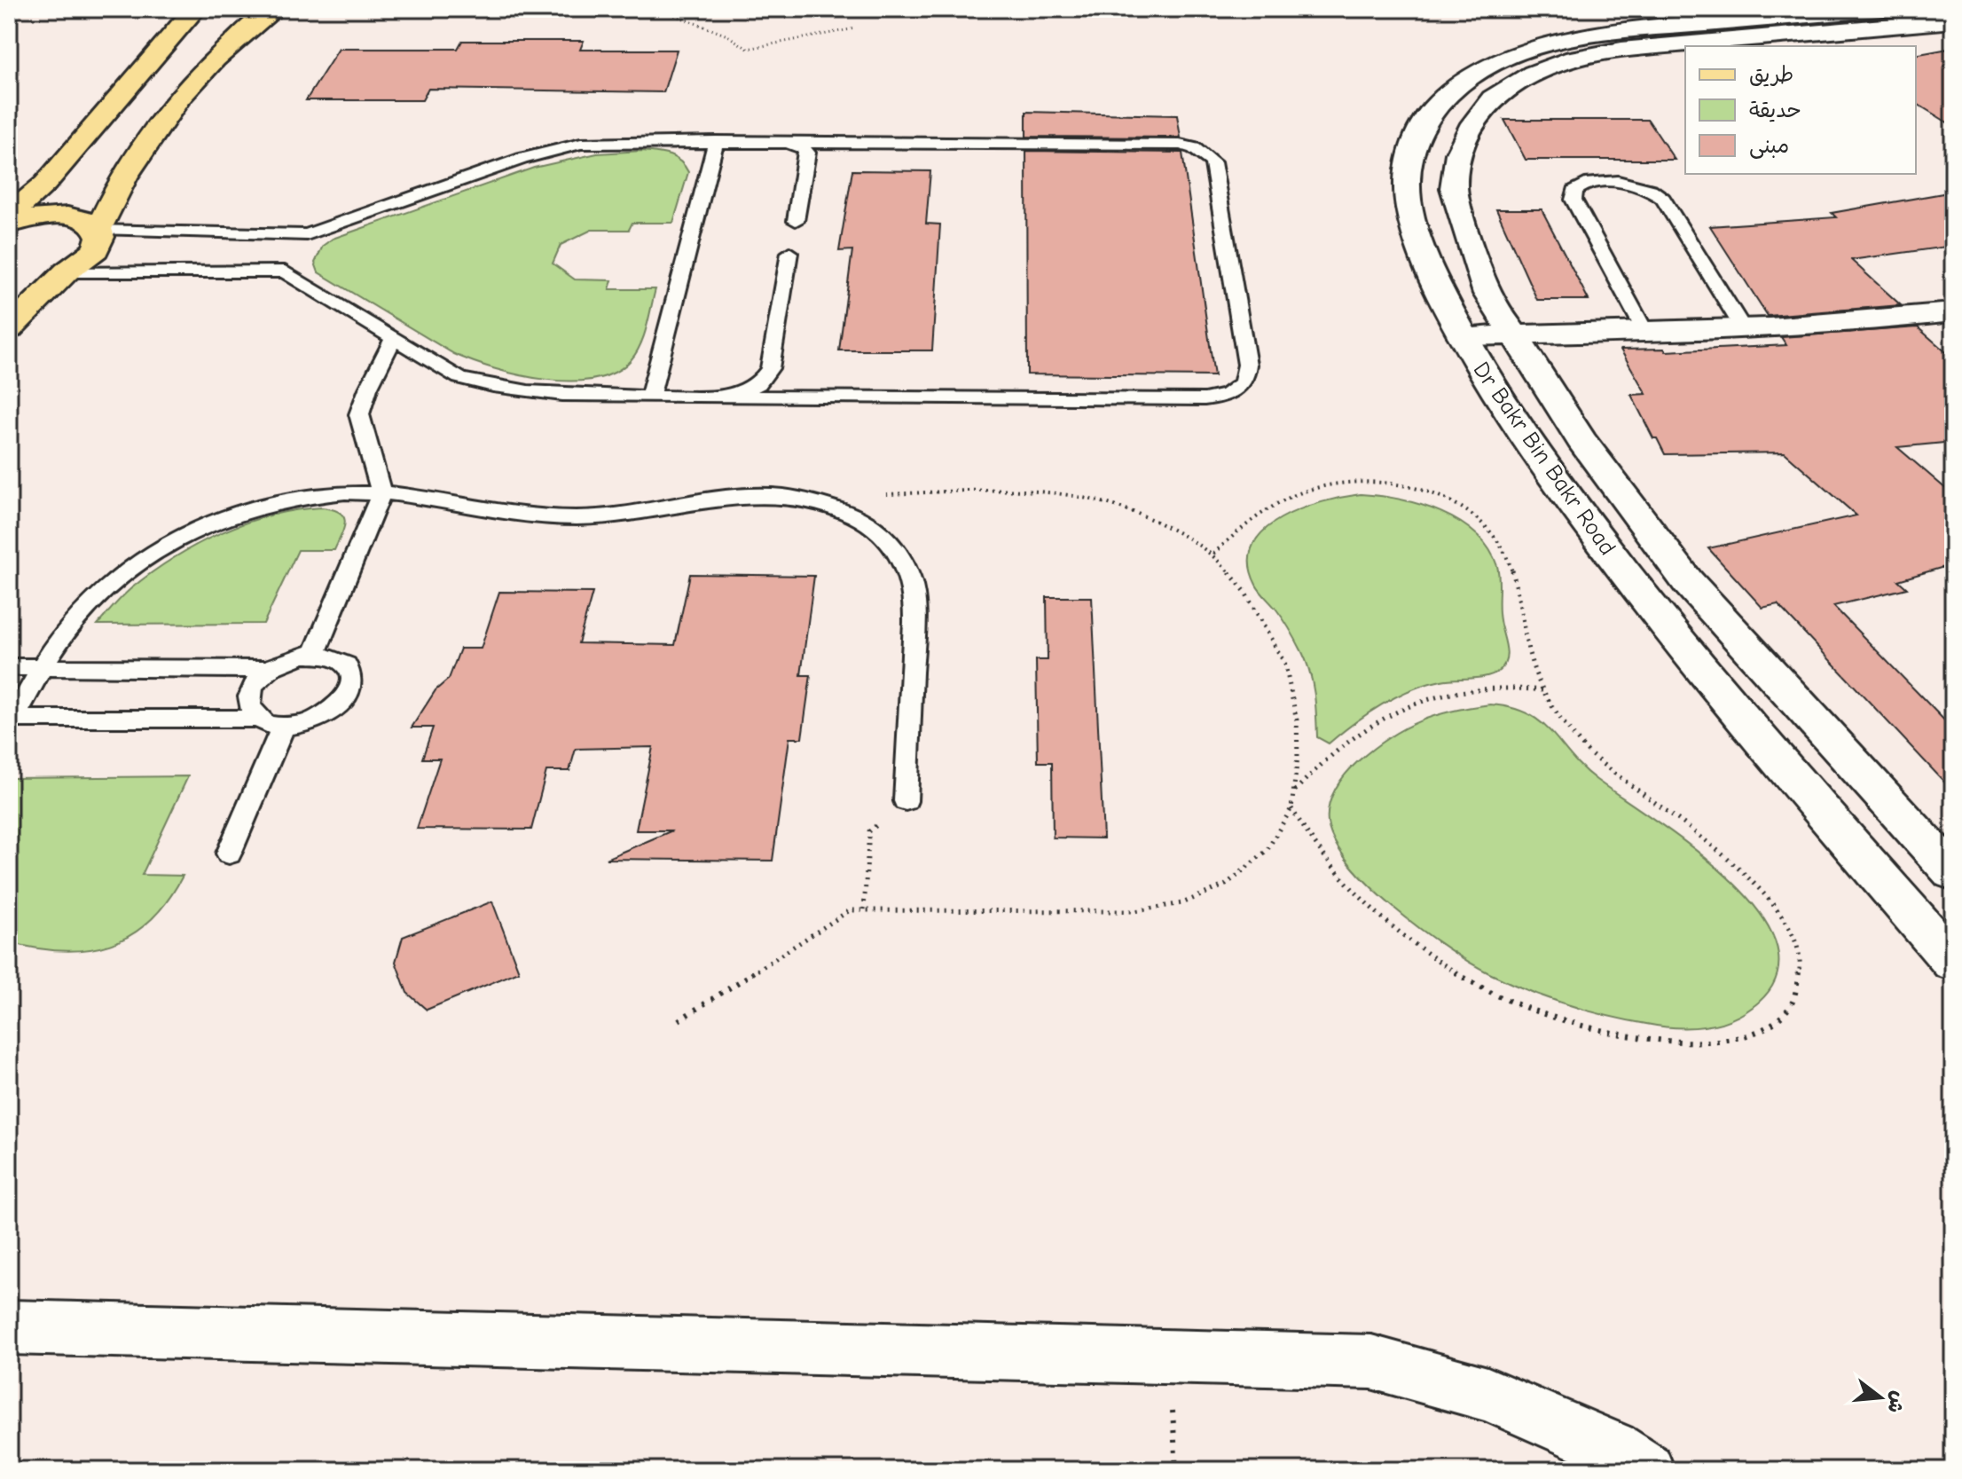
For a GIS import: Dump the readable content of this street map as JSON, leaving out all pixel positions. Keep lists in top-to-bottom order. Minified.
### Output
{"streets":{"street":["Dr Bakr Bin Bakr Road"]},"legend":["طريق","حديقة","مبنى"],"north":"right"}
